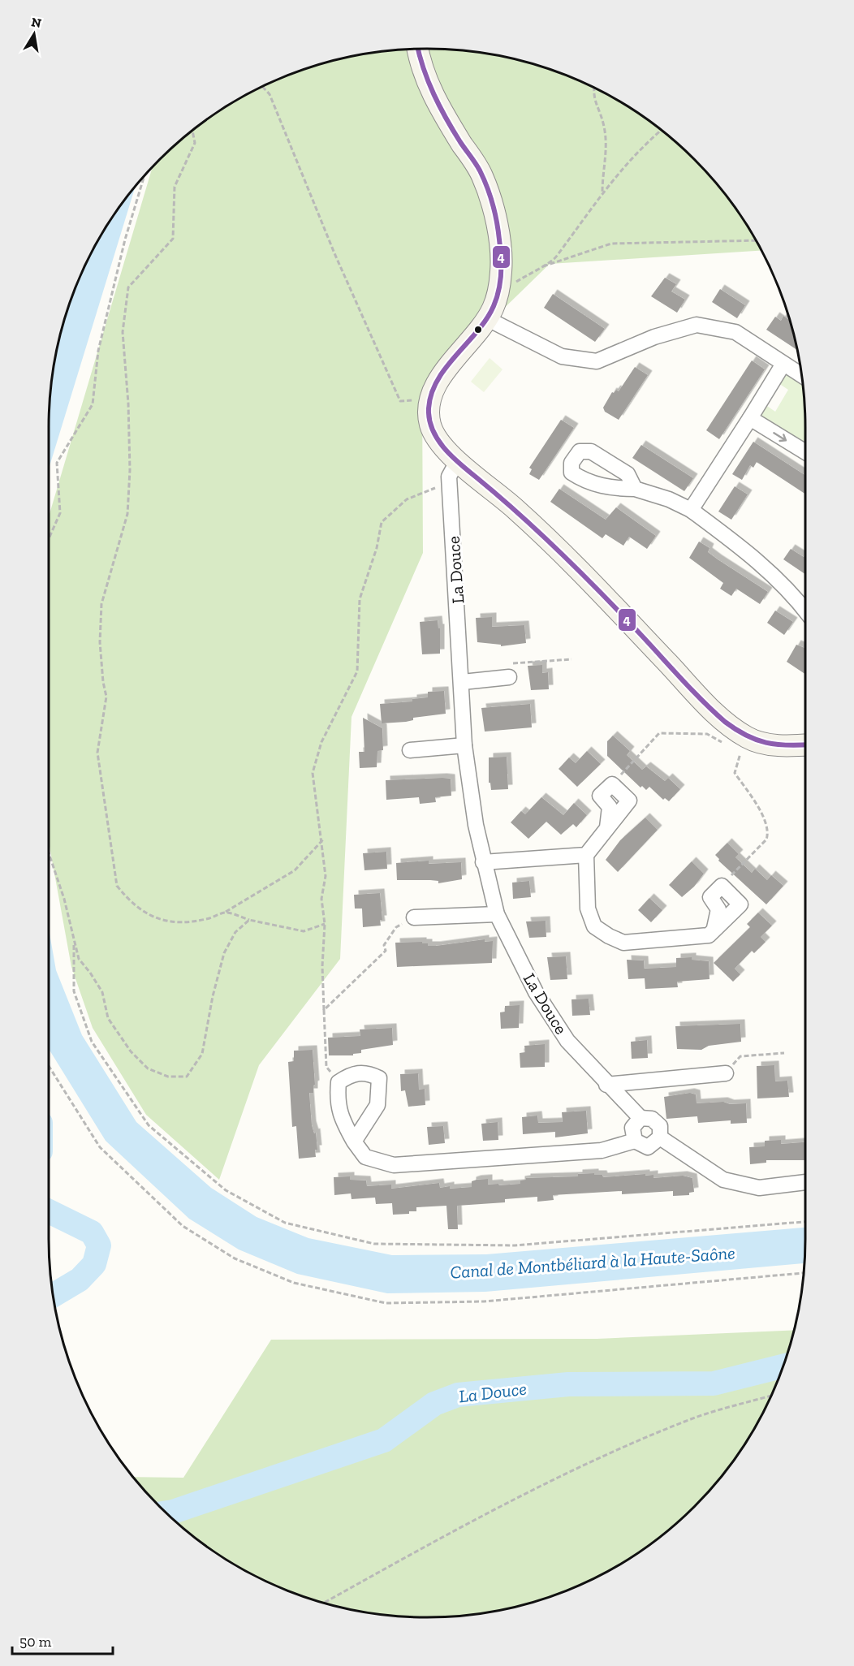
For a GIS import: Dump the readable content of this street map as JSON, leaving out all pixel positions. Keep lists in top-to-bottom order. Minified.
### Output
{"streets":{"street":["La Douce"]},"water":["Canal de Montbéliard à la Haute-Saône","La Douce"],"lines":["transit line 4"],"scale_bar":"50 m","north":"top"}
